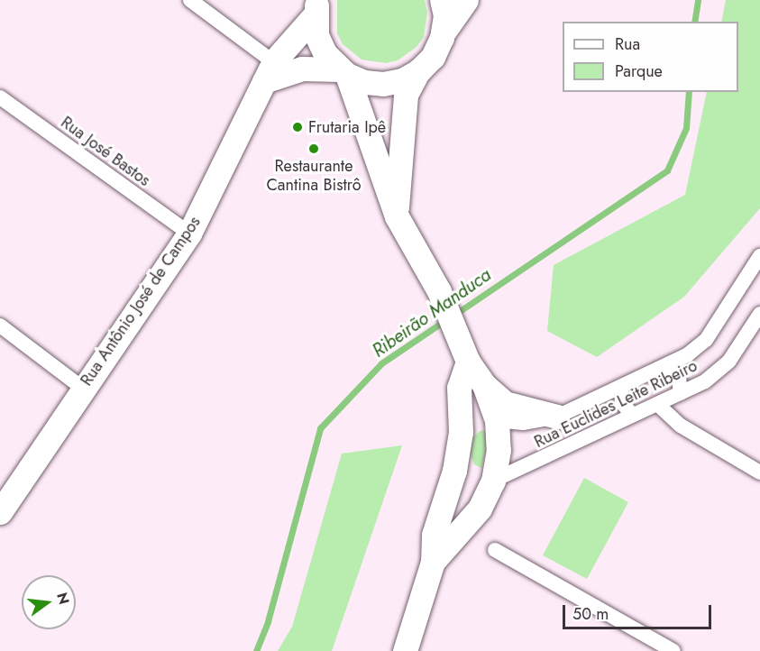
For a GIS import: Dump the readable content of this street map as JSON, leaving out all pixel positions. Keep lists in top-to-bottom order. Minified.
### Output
{"streets":{"main road":["Rua Antônio José de Campos"],"street":["Rua José Bastos","Rua Euclides Leite Ribeiro"]},"crossings":[["Rua José Bastos","Rua Antônio José de Campos"]],"water":["Ribeirão Manduca"],"places":["Frutaria Ipê","Restaurante Cantina Bistrô"],"legend":["Rua","Parque"],"scale_bar":"50 m","north":"right"}
